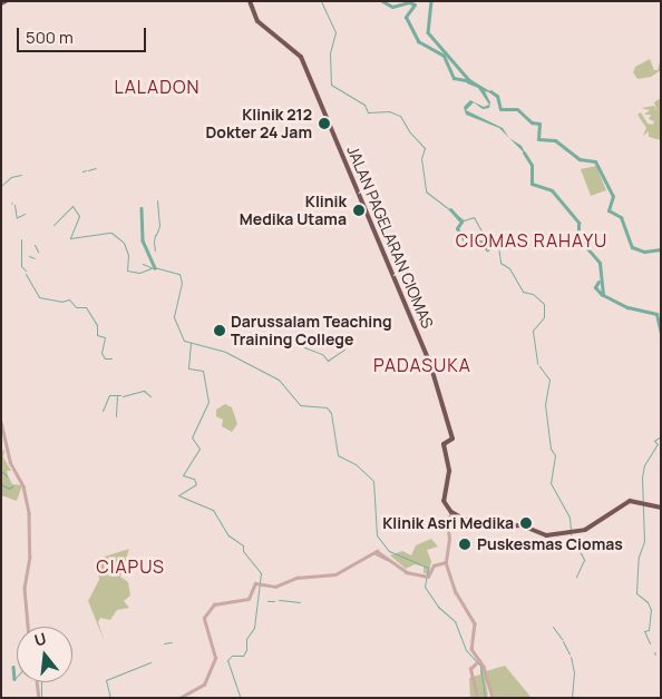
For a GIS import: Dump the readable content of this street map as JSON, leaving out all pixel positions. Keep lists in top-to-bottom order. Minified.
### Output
{"streets":{"main road":["JALAN PAGELARAN CIOMAS"]},"districts":["LALADON","CIOMAS RAHAYU","PADASUKA","CIAPUS"],"places":["Klinik 212 Dokter 24 Jam","Klinik Medika Utama","Darussalam Teaching Training College","Klinik Asri Medika","Puskesmas Ciomas"],"scale_bar":"500 m","north":"top"}
